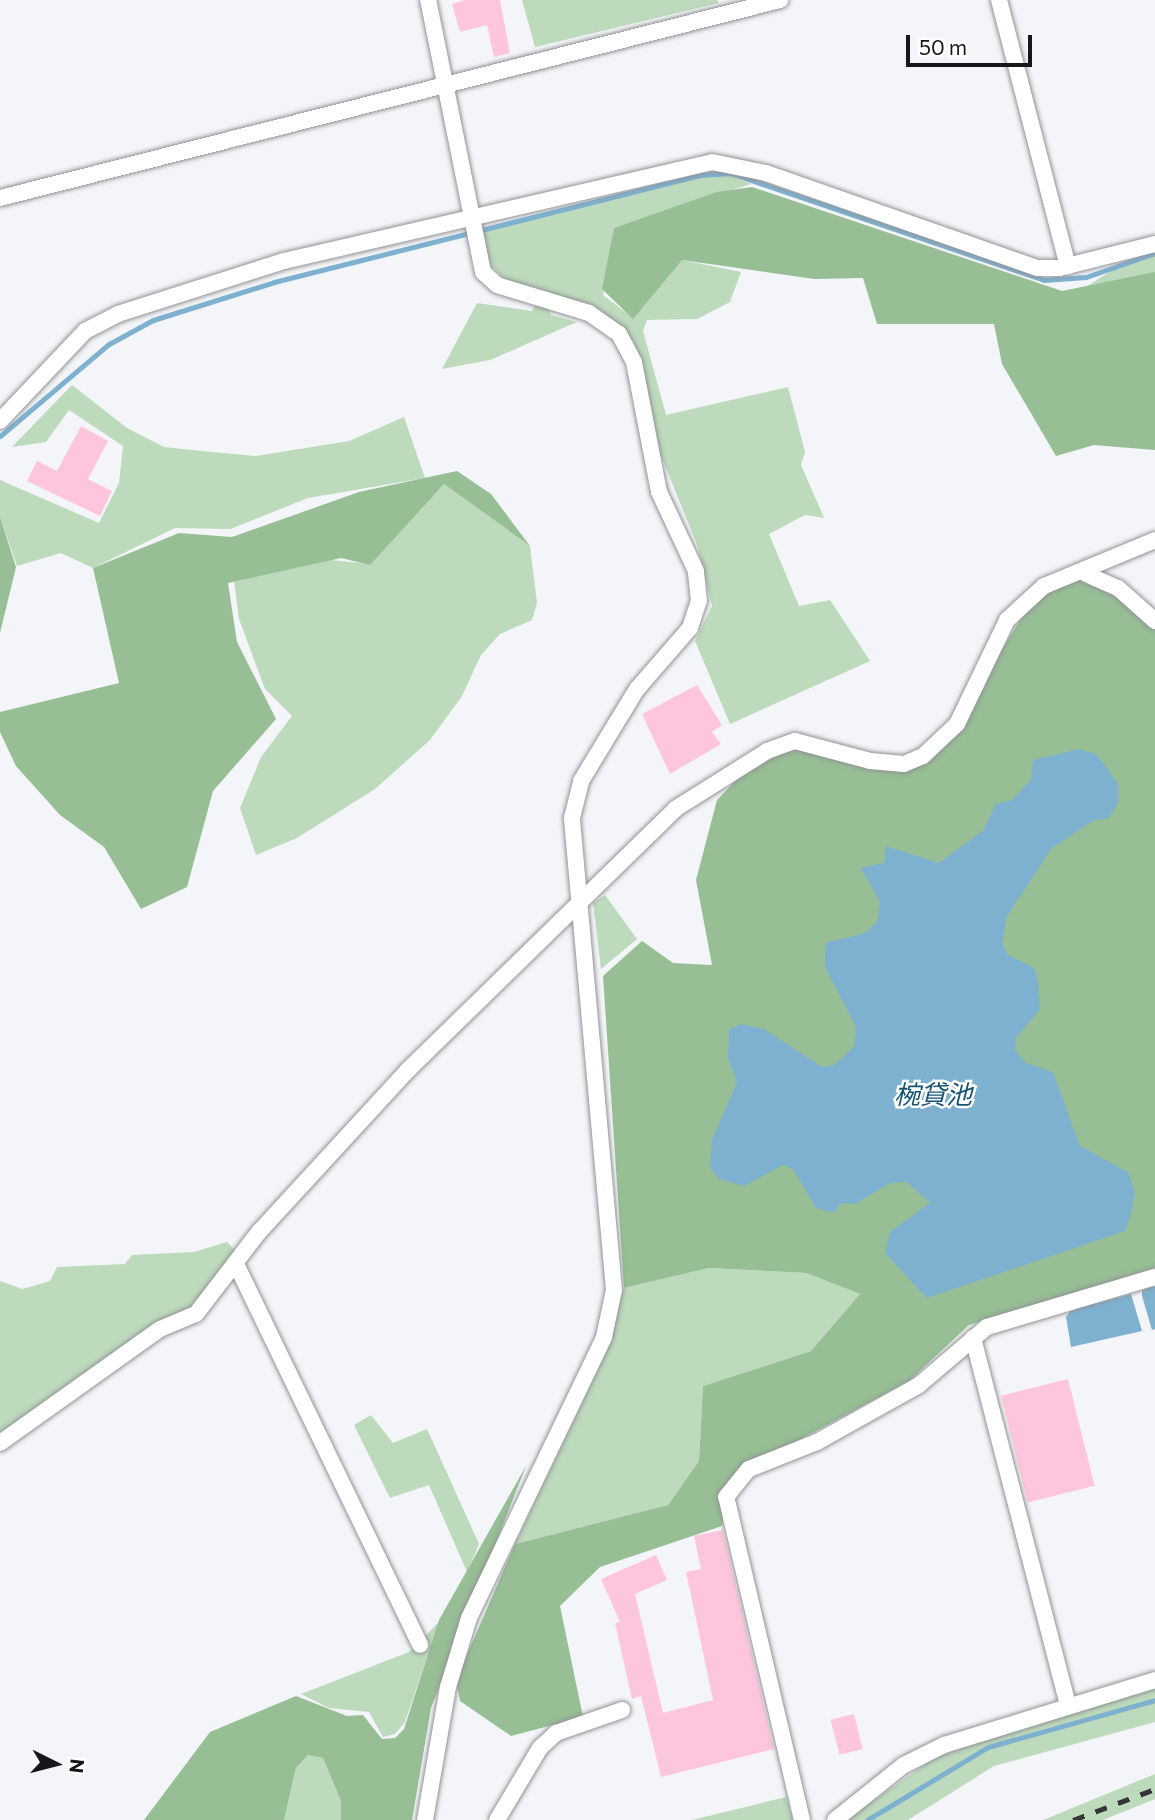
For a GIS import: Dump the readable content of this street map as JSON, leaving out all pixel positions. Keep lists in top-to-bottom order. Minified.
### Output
{"water":["椀貸池"],"scale_bar":"50 m","north":"right"}
